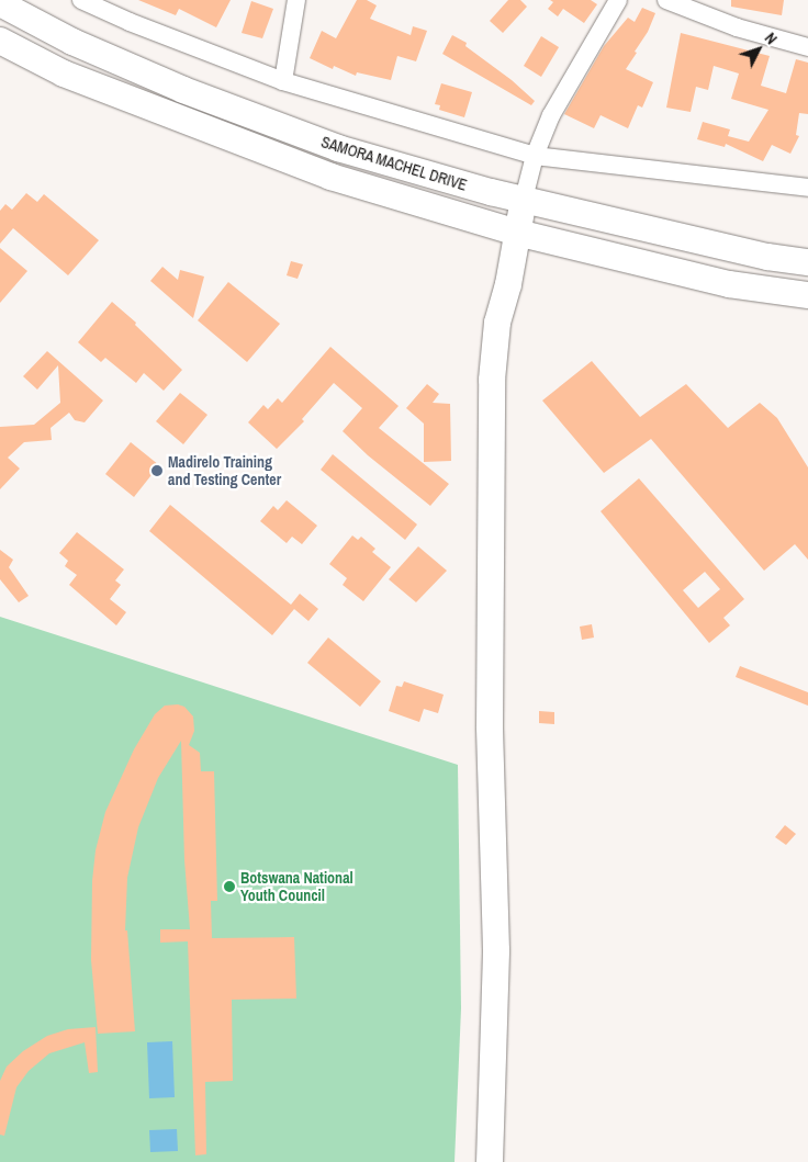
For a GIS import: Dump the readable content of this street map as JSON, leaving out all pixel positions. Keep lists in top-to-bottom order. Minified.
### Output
{"streets":{"main road":["SAMORA MACHEL DRIVE"]},"places":["Madirelo Training and Testing Center","Botswana National Youth Council"],"north":"top right"}
